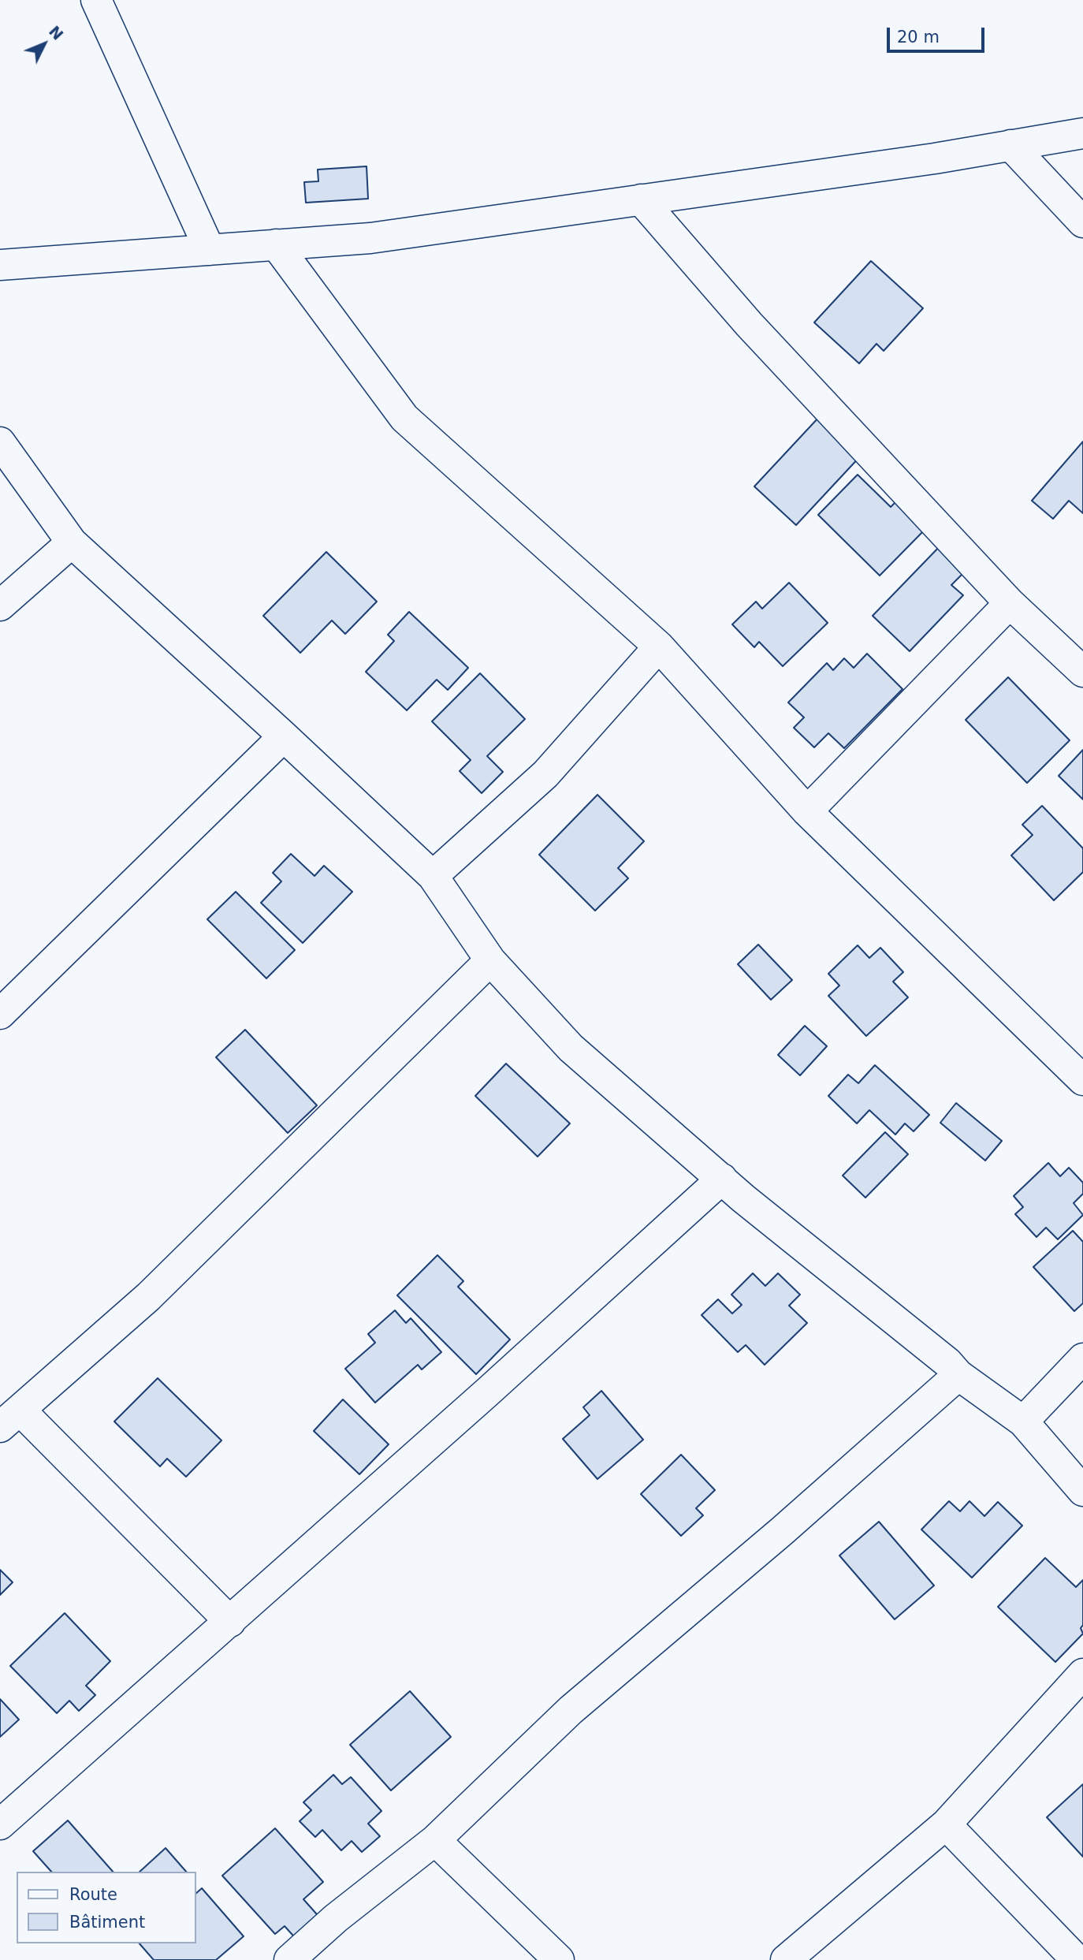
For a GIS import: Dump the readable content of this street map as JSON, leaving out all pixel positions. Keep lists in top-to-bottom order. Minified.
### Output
{"legend":["Route","Bâtiment"],"scale_bar":"20 m","north":"top right"}
